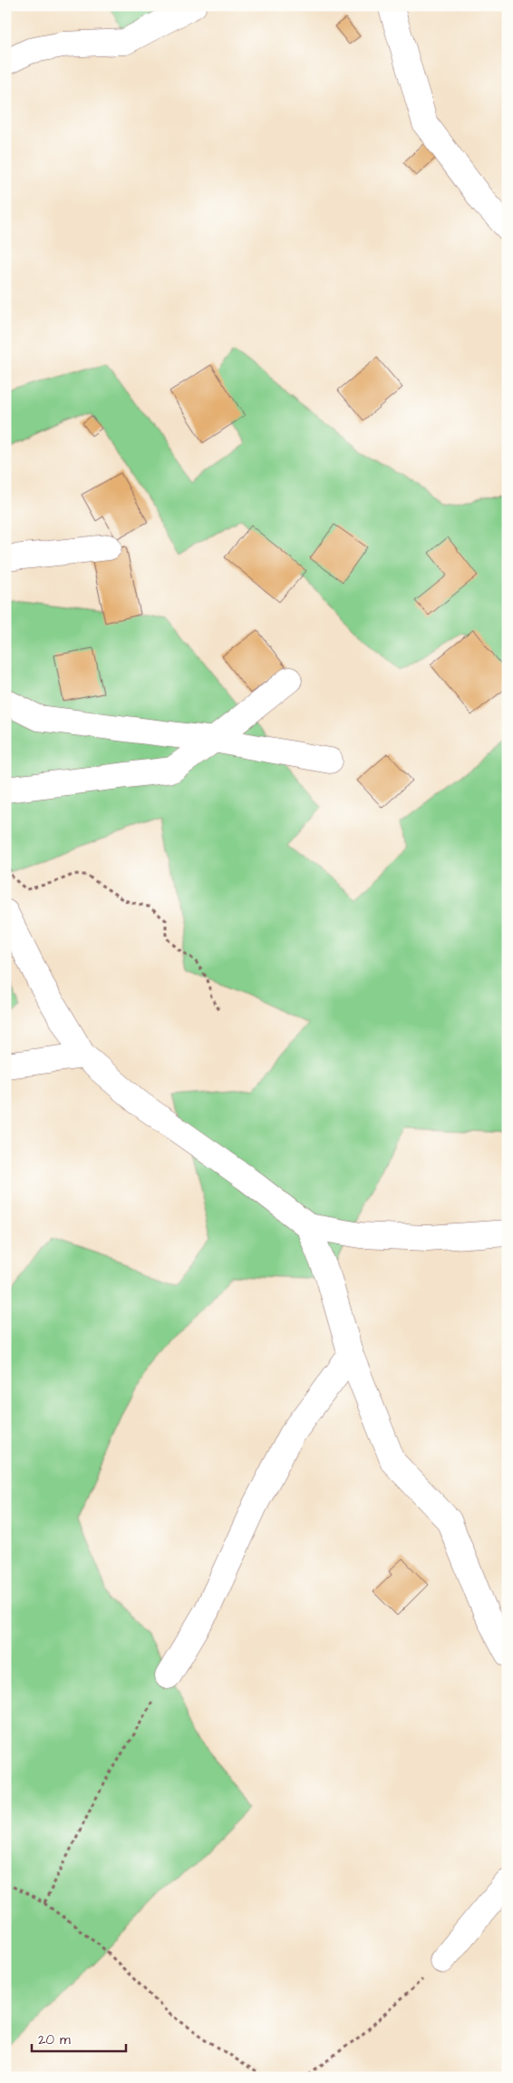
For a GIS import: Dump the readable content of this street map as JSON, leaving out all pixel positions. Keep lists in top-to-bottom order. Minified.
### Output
{"scale_bar":"20 m"}
